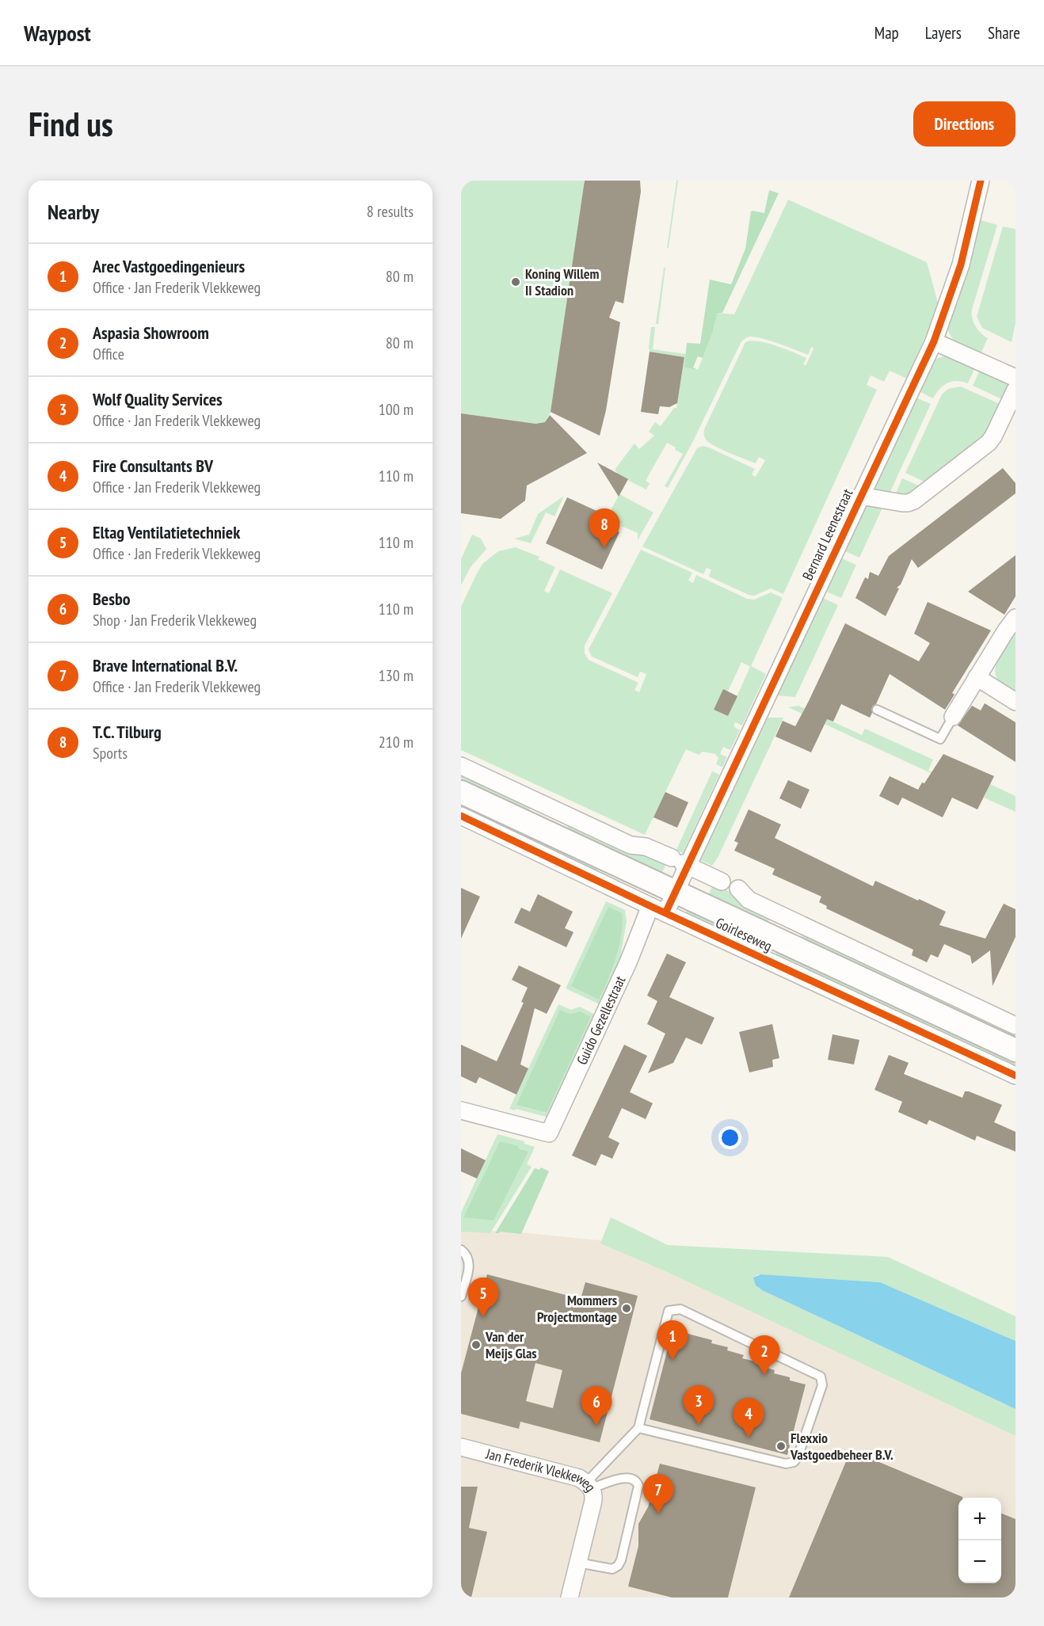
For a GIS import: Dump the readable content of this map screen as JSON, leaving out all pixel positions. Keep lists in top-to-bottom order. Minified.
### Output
{"streets":{"street":["Bernard Leenestraat","Goirleseweg","Guido Gezellestraat","Jan Frederik Vlekkeweg"]},"crossings":[["Bernard Leenestraat","Goirleseweg"],["Bernard Leenestraat","Guido Gezellestraat"],["Goirleseweg","Guido Gezellestraat"]],"places":["Koning Willem II Stadion","Mommers Projectmontage","Van der Meijs Glas","Flexxio Vastgoedbeheer B.V."],"page":{"header":"Waypost","nav":["Map","Layers","Share"],"buttons":"Directions","title":"Find us","heading":["Nearby","8 results"],"list":[{"mark":"1","name":"Arec Vastgoedingenieurs","note":"Office · Jan Frederik Vlekkeweg","value":"80 m"},{"mark":"2","name":"Aspasia Showroom","note":"Office","value":"80 m"},{"mark":"3","name":"Wolf Quality Services","note":"Office · Jan Frederik Vlekkeweg","value":"100 m"},{"mark":"4","name":"Fire Consultants BV","note":"Office · Jan Frederik Vlekkeweg","value":"110 m"},{"mark":"5","name":"Eltag Ventilatietechniek","note":"Office · Jan Frederik Vlekkeweg","value":"110 m"},{"mark":"6","name":"Besbo","note":"Shop · Jan Frederik Vlekkeweg","value":"110 m"},{"mark":"7","name":"Brave International B.V.","note":"Office · Jan Frederik Vlekkeweg","value":"130 m"},{"mark":"8","name":"T.C. Tilburg","note":"Sports","value":"210 m"}],"pins":["8","5","1","2","3","6","4","7"],"map_buttons":["+","−"]}}
